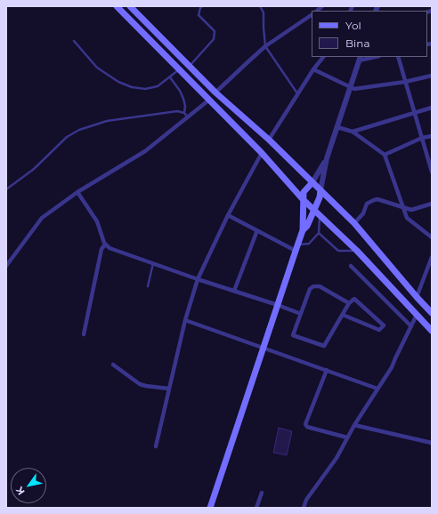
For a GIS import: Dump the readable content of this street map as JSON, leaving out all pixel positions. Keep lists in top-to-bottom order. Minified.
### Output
{"legend":["Yol","Bina"],"north":"bottom left"}
